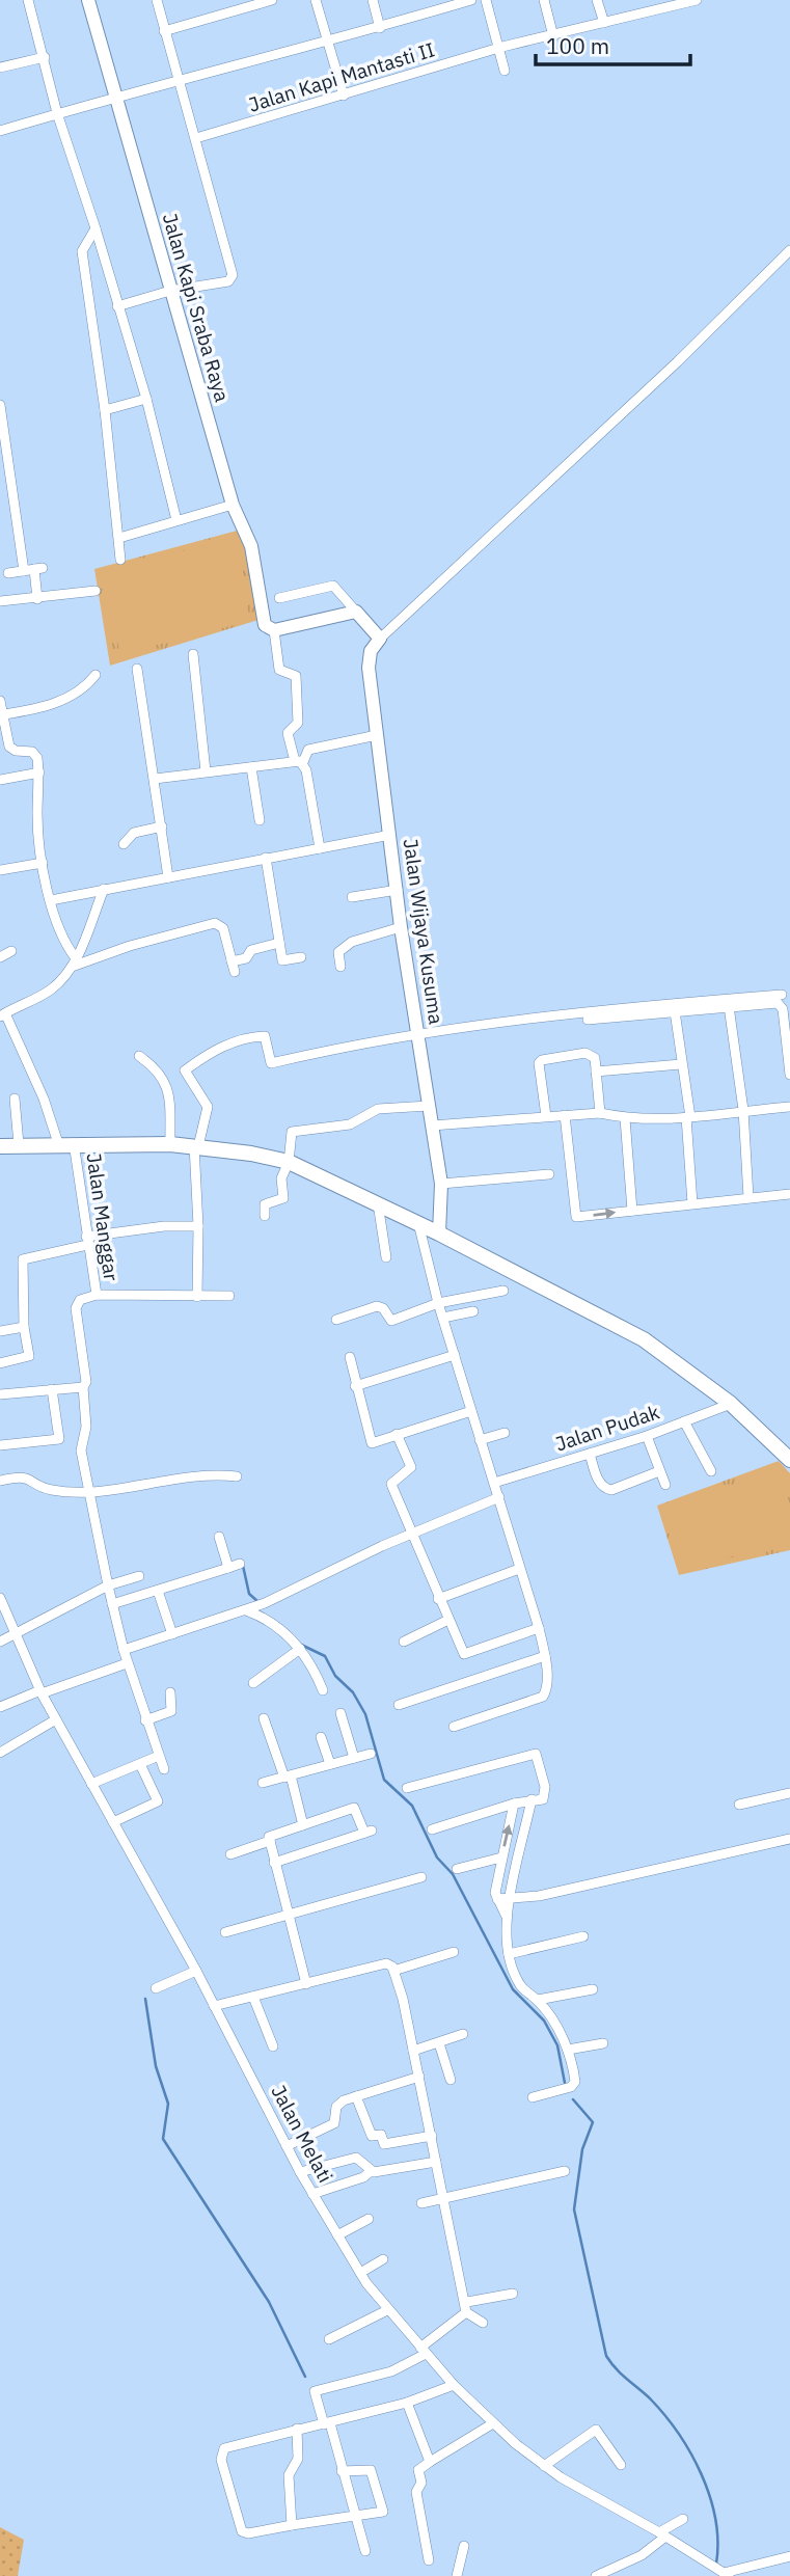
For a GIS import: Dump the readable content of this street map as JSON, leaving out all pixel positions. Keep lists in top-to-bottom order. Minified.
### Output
{"streets":{"street":["Jalan Kapi Mantasti II","Jalan Kapi Sraba Raya","Jalan Wijaya Kusuma","Jalan Manggar","Jalan Pudak","Jalan Melati"]},"scale_bar":"100 m"}
